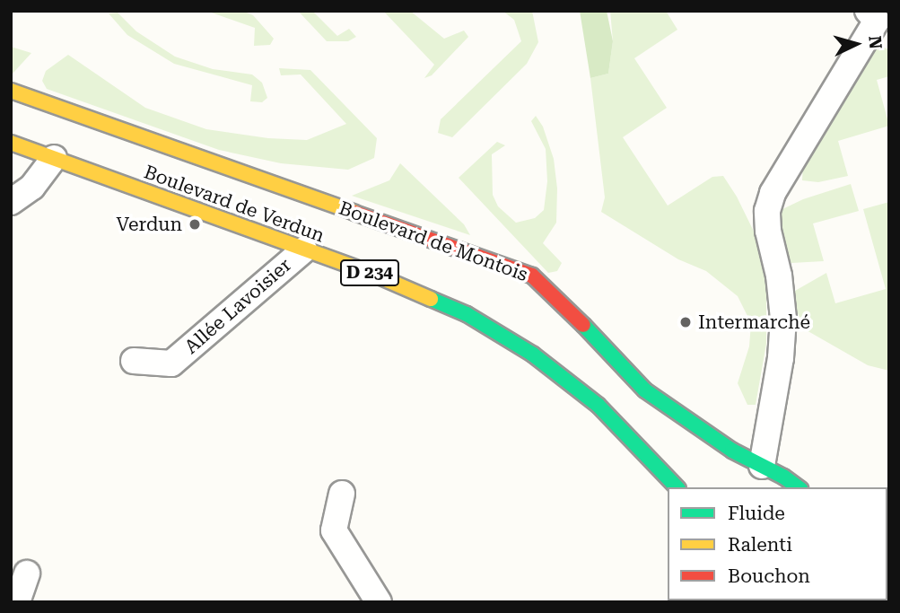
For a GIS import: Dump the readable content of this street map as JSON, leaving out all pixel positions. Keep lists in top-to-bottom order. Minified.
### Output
{"streets":{"street":["Boulevard de Verdun","Boulevard de Montois","D 234","Allée Lavoisier"]},"crossings":[["Boulevard de Verdun","Allée Lavoisier"]],"places":["Verdun","Intermarché"],"legend":["Fluide","Ralenti","Bouchon"],"north":"right"}
